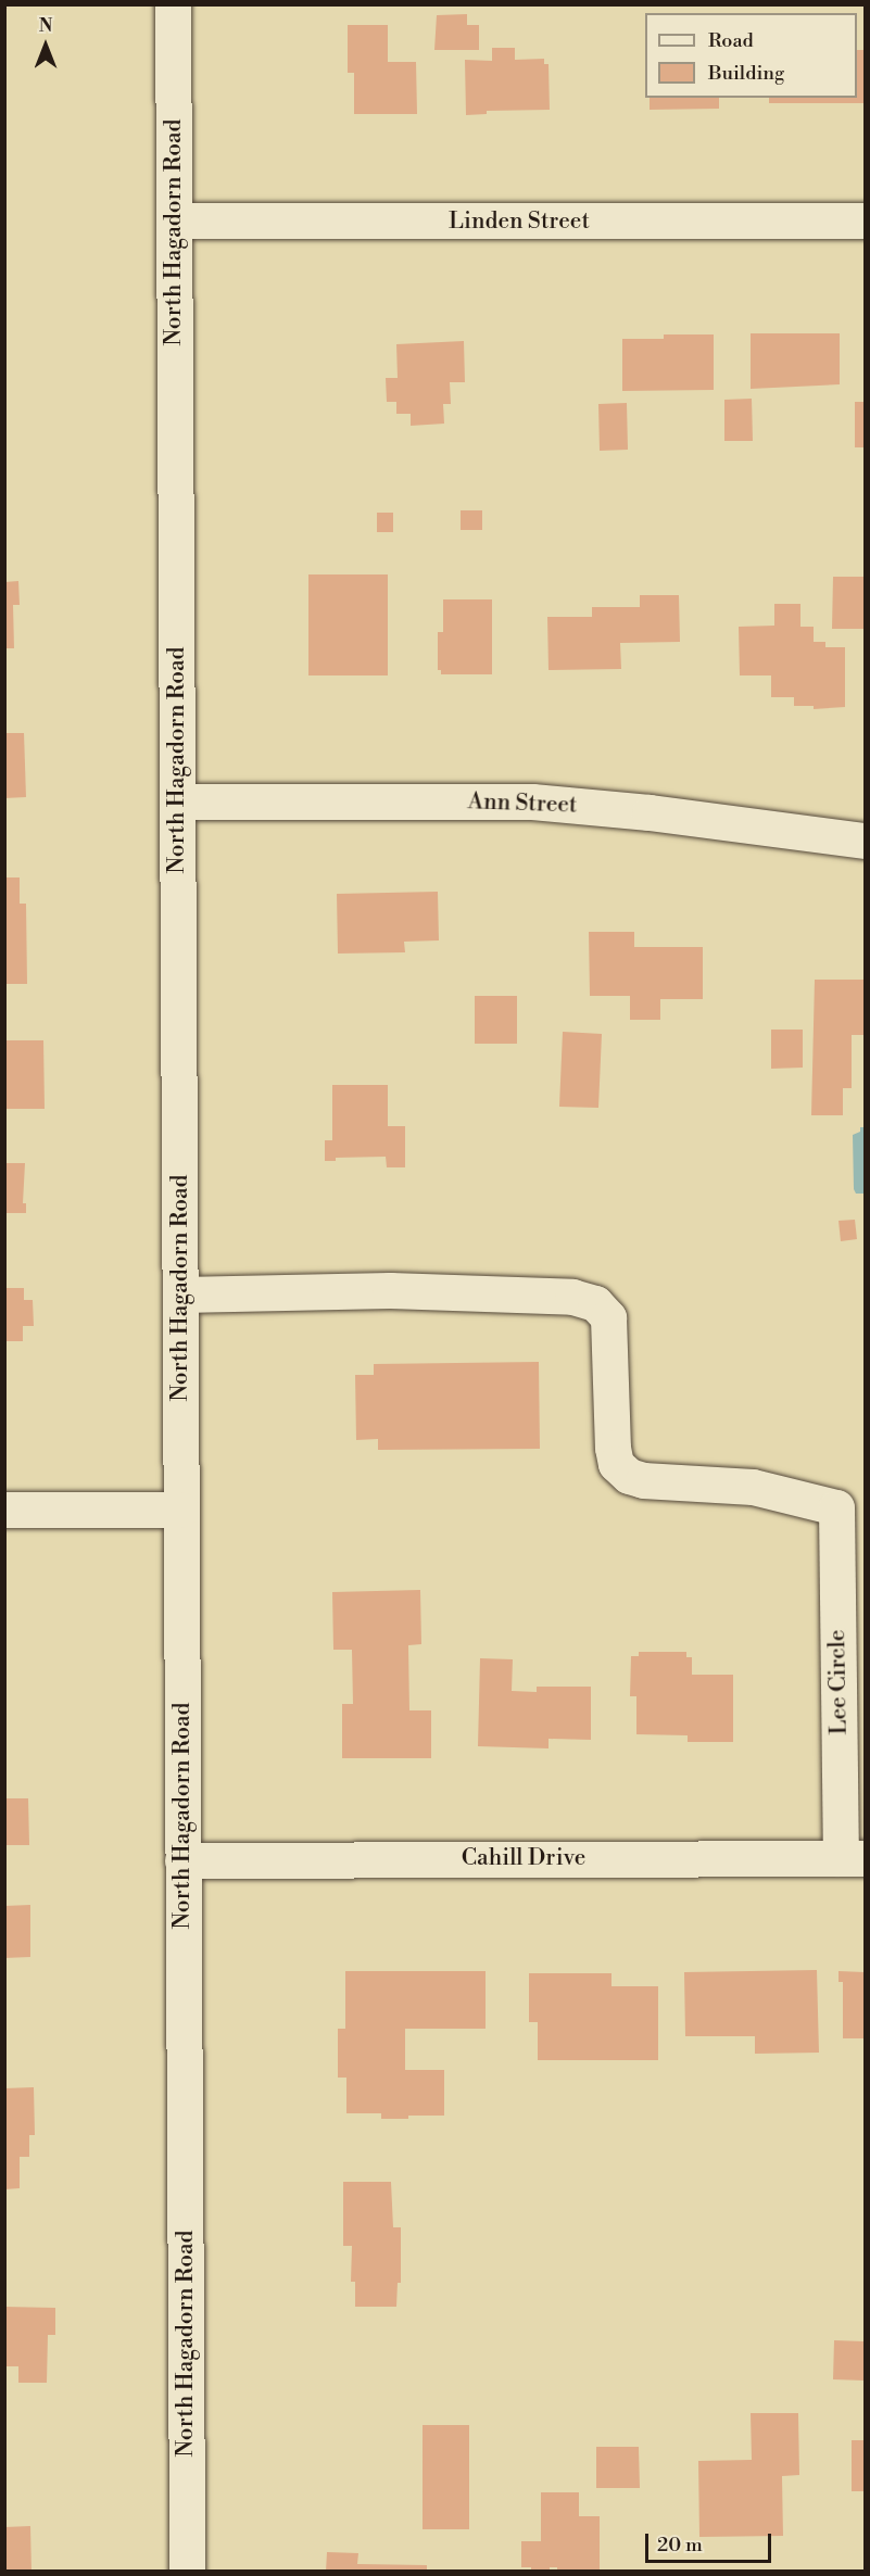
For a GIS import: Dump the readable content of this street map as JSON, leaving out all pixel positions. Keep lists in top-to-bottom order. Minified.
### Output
{"streets":{"street":["Linden Street","North Hagadorn Road","Ann Street","Lee Circle","Cahill Drive"]},"crossings":[["Linden Street","North Hagadorn Road"],["North Hagadorn Road","Ann Street"],["North Hagadorn Road","Lee Circle"],["North Hagadorn Road","Cahill Drive"],["Lee Circle","Cahill Drive"]],"legend":["Road","Building"],"scale_bar":"20 m","north":"top"}
